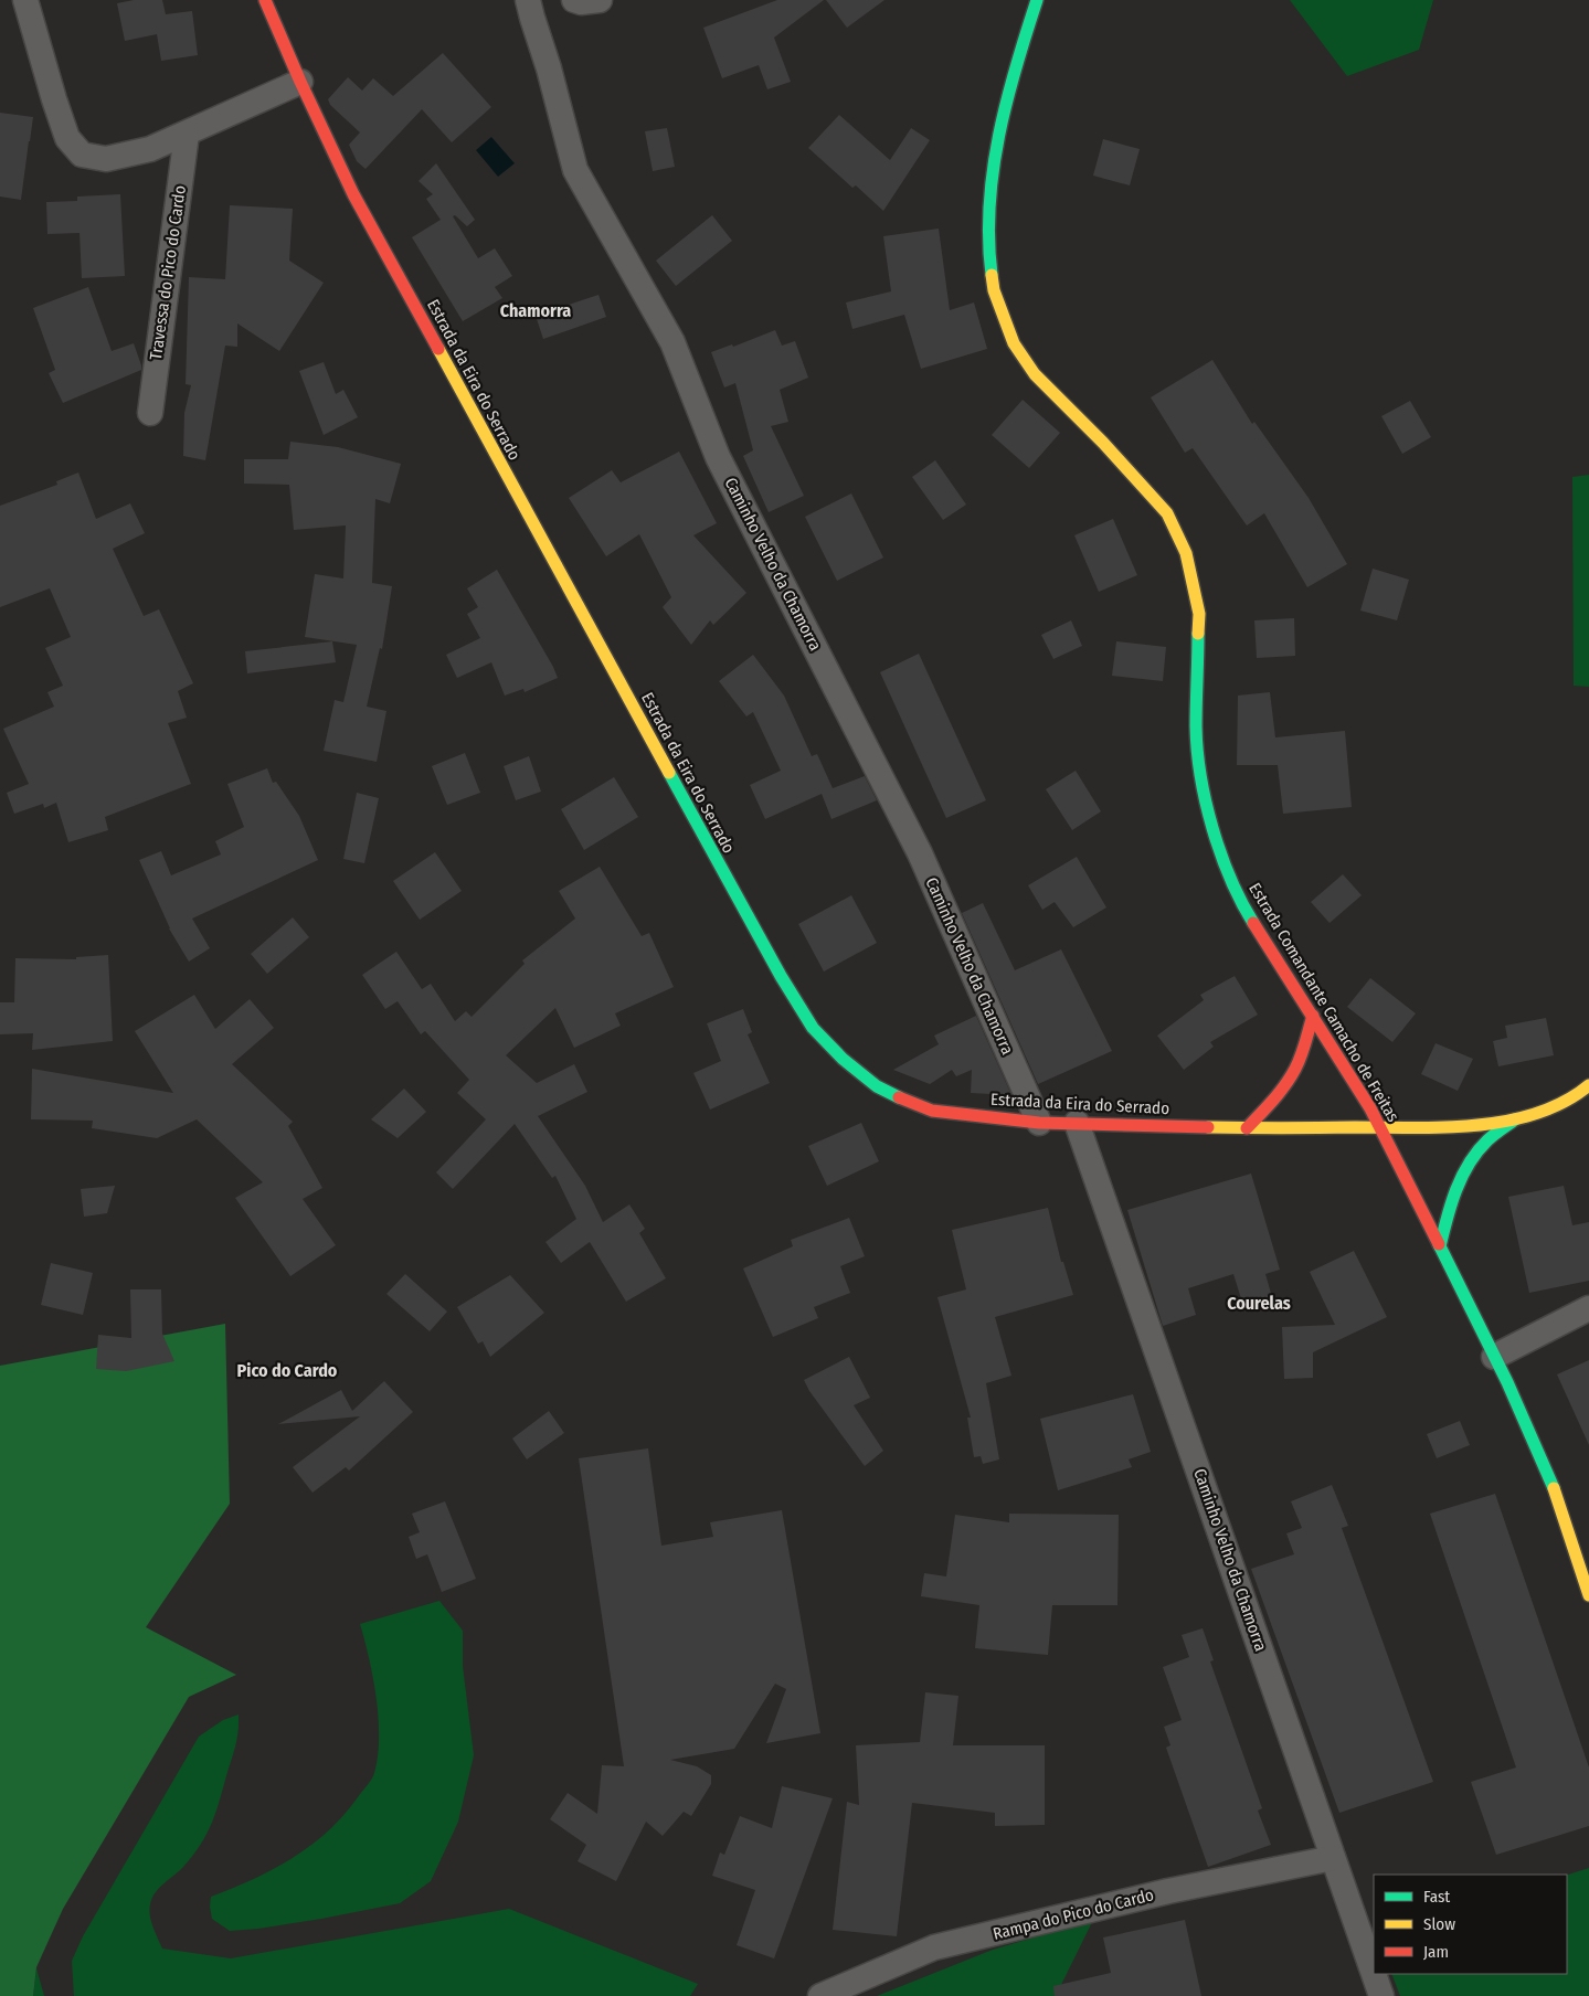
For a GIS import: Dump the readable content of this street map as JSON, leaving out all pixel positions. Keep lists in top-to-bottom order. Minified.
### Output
{"streets":{"main road":["Estrada da Eira do Serrado","Estrada Comandante Camacho de Freitas"],"street":["Travessa do Pico do Cardo","Caminho Velho da Chamorra","Rampa do Pico do Cardo"]},"crossings":[["Estrada da Eira do Serrado","Caminho Velho da Chamorra"],["Estrada da Eira do Serrado","Estrada Comandante Camacho de Freitas"],["Caminho Velho da Chamorra","Rampa do Pico do Cardo"]],"districts":["Chamorra","Courelas","Pico do Cardo"],"legend":["Fast","Slow","Jam"]}
